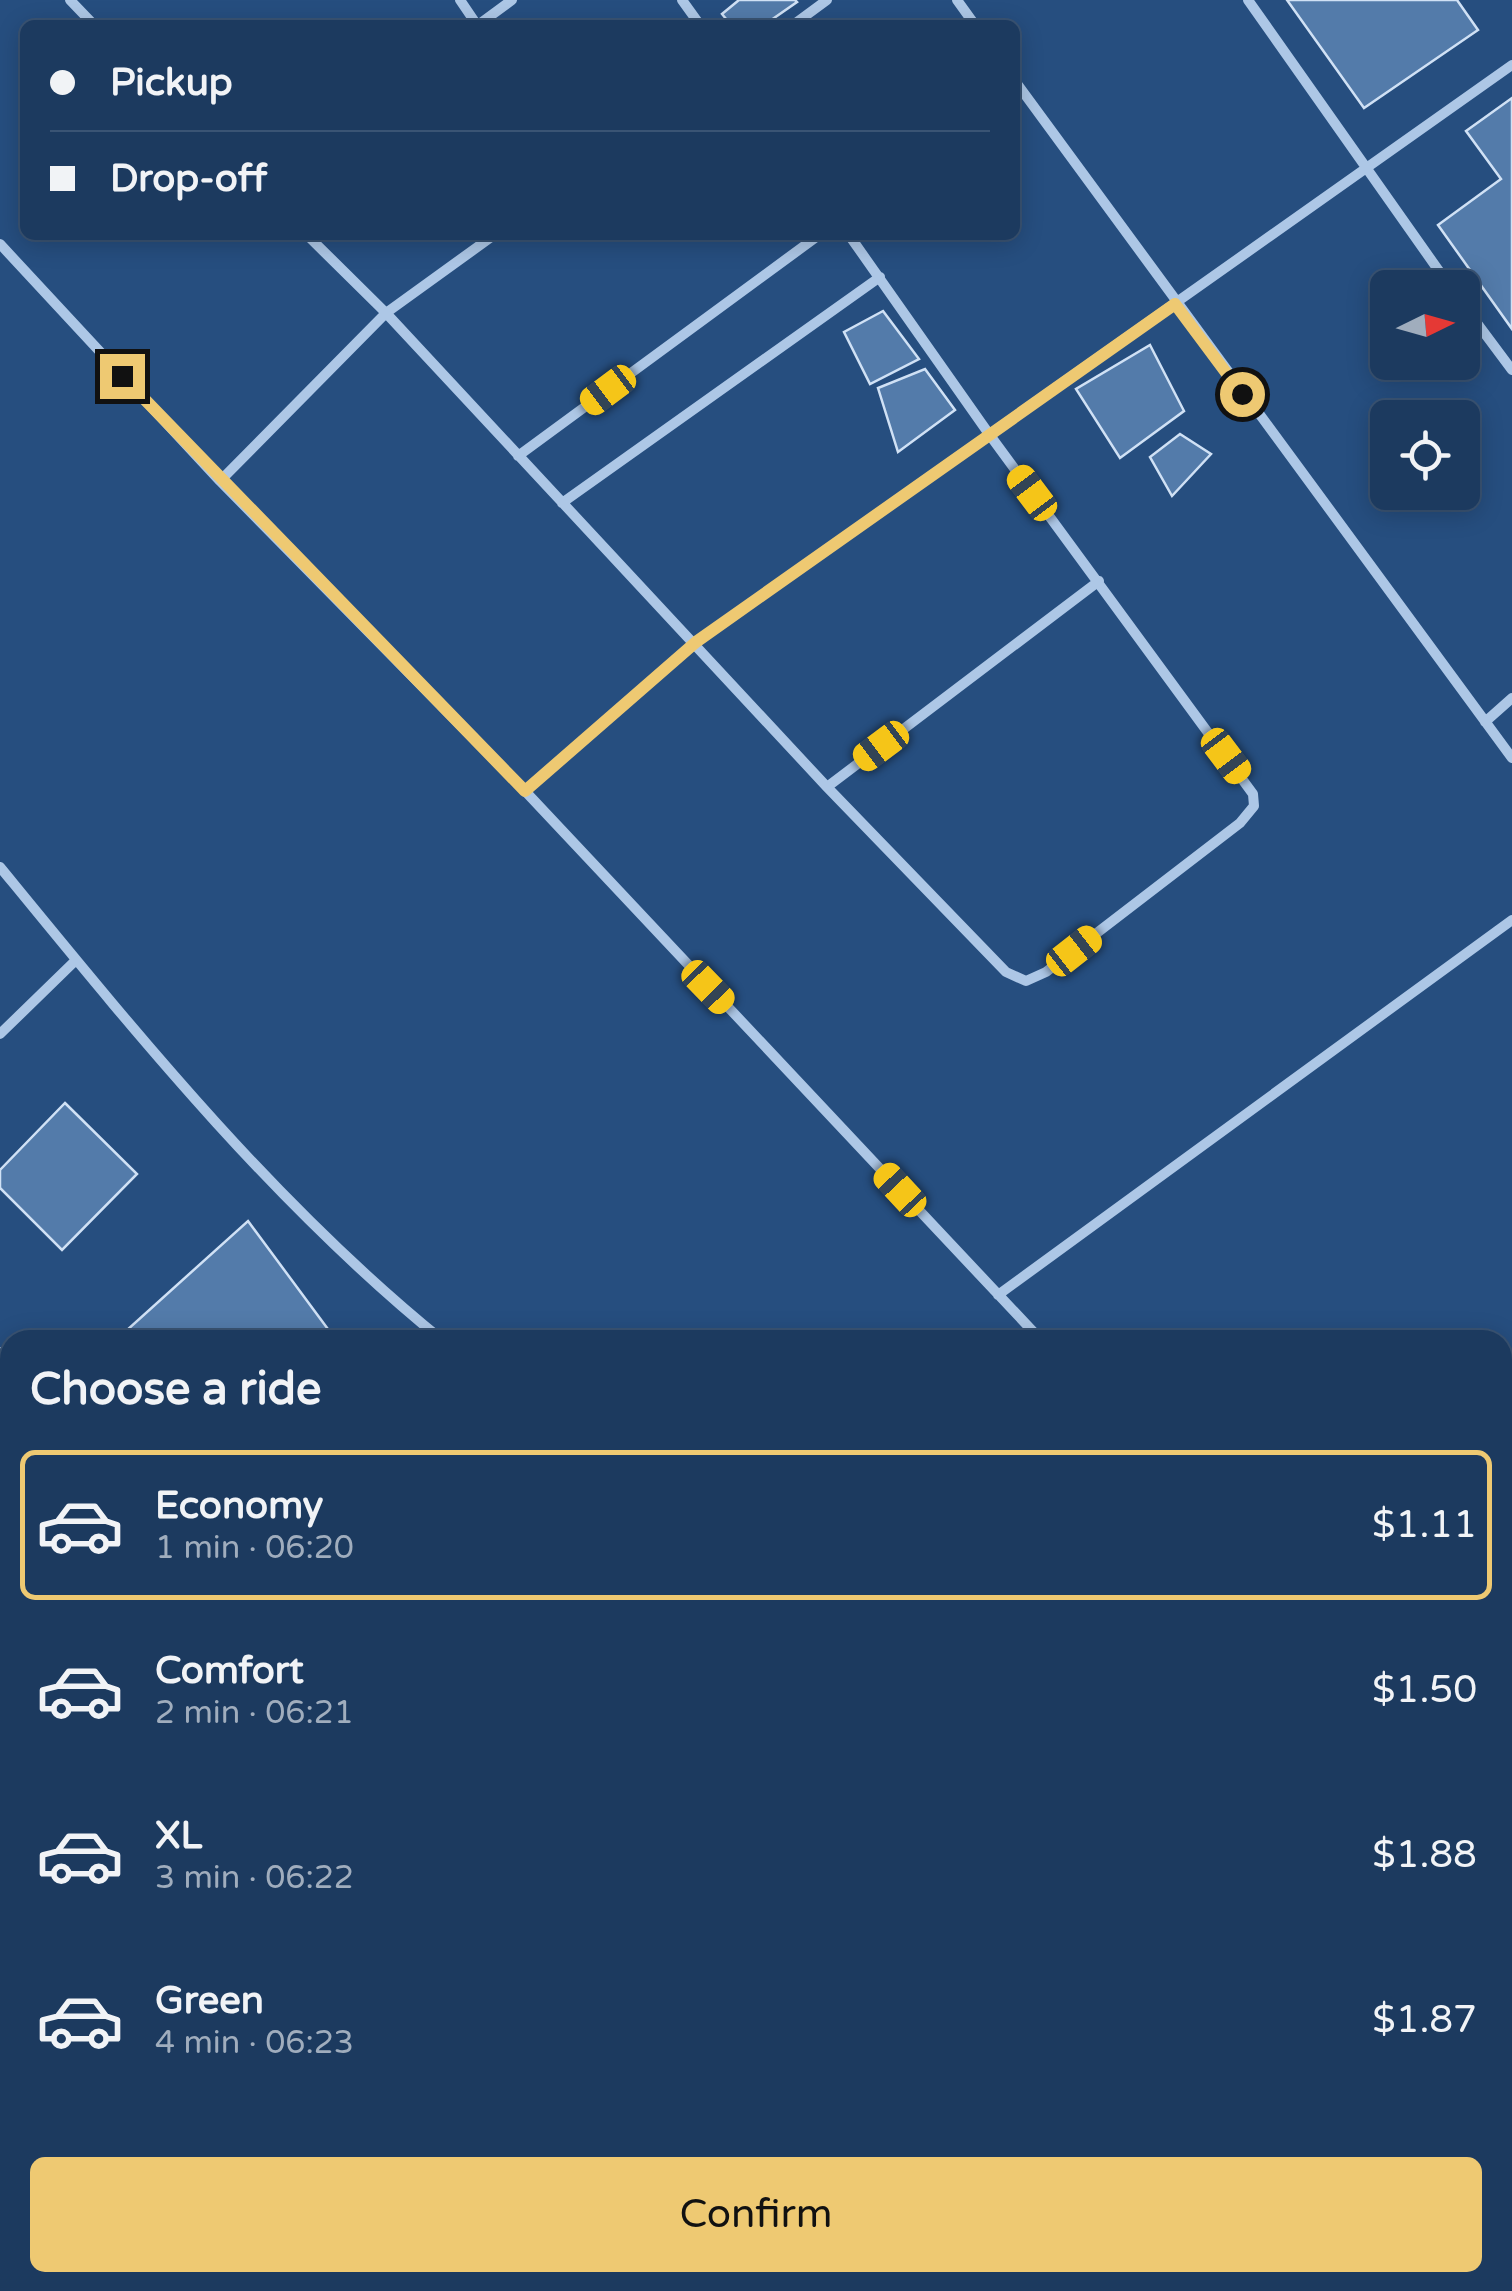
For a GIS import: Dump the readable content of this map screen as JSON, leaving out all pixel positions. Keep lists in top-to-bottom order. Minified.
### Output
{"north":"right","page":{"banner":["Pickup","Drop-off"],"heading":"Choose a ride","list":[{"name":"Economy","note":"1 min · 06:20","value":"$1.11"},{"name":"Comfort","note":"2 min · 06:21","value":"$1.50"},{"name":"XL","note":"3 min · 06:22","value":"$1.88"},{"name":"Green","note":"4 min · 06:23","value":"$1.87"}],"buttons":"Confirm"}}
